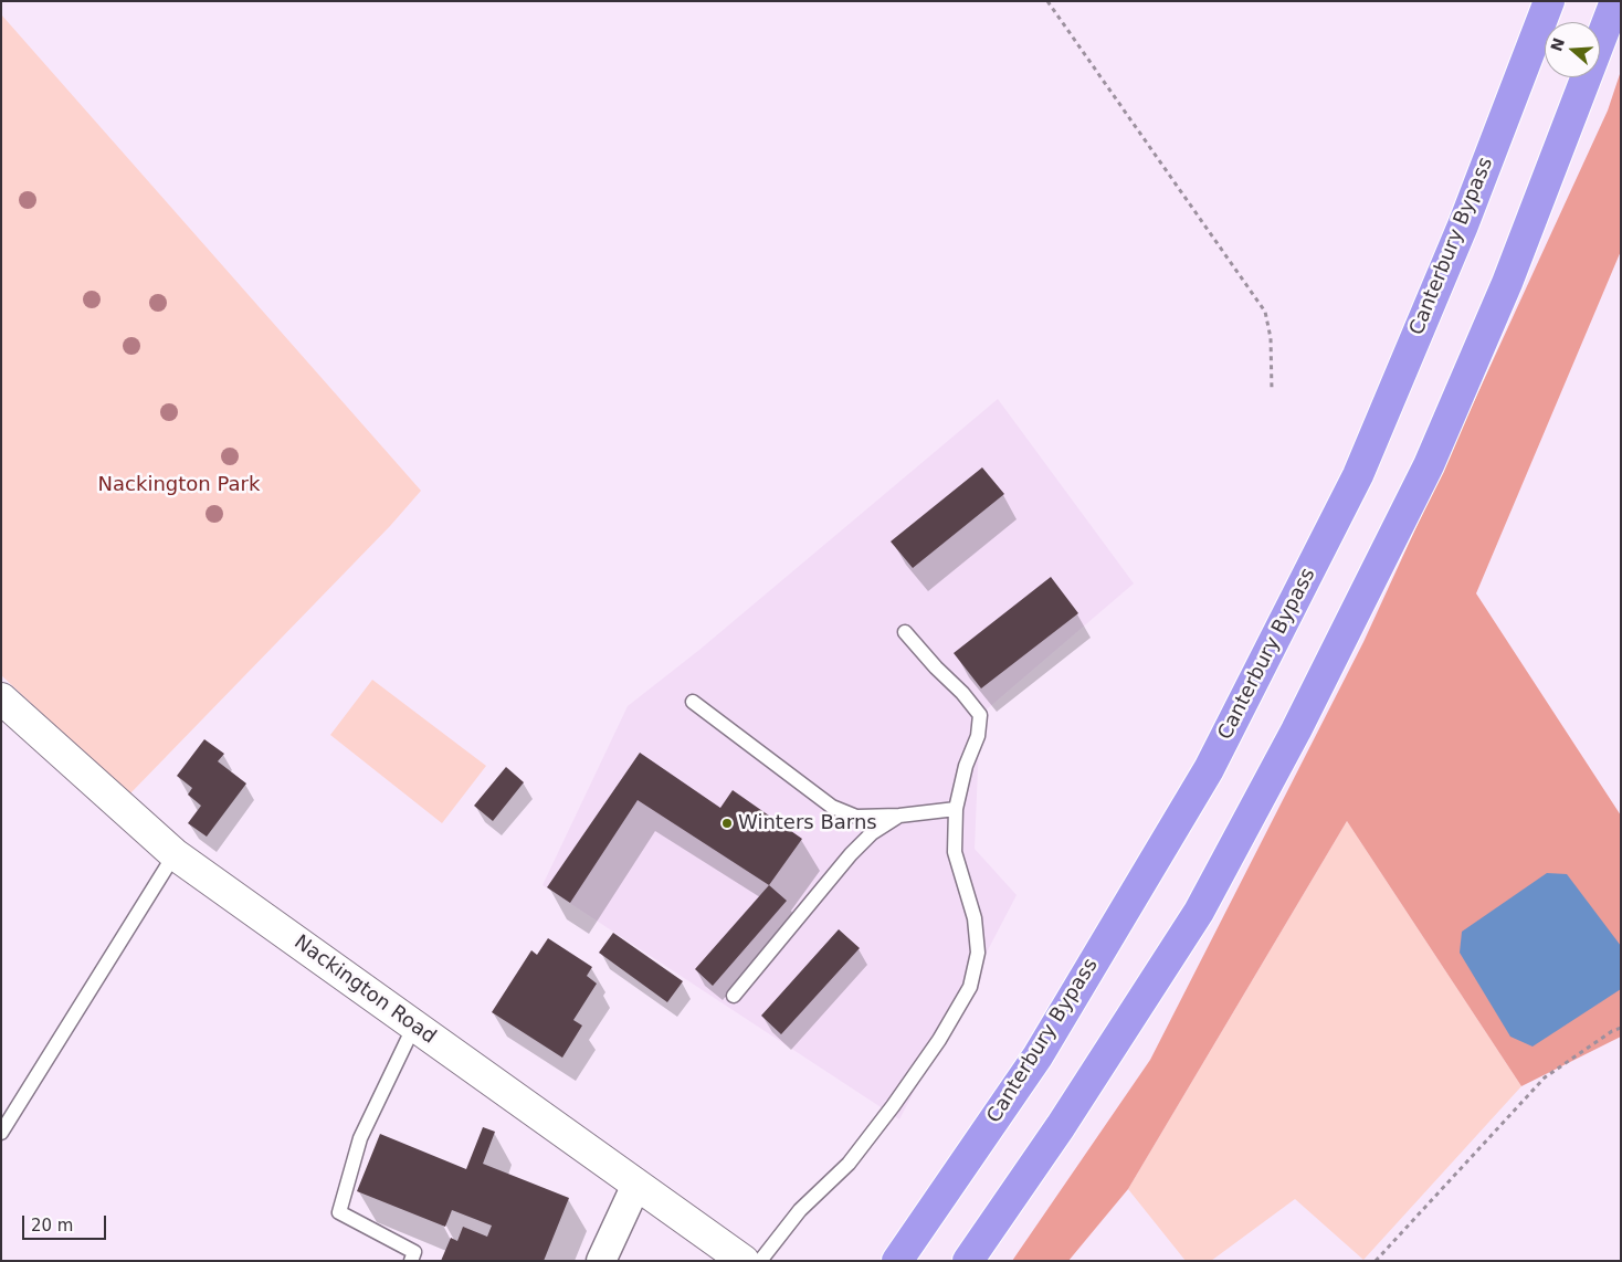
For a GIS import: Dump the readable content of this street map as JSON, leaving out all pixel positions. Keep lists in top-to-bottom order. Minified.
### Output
{"streets":{"highway":["Canterbury Bypass"],"main road":["Nackington Road"]},"parks":["Nackington Park"],"places":["Winters Barns"],"scale_bar":"20 m","north":"left"}
